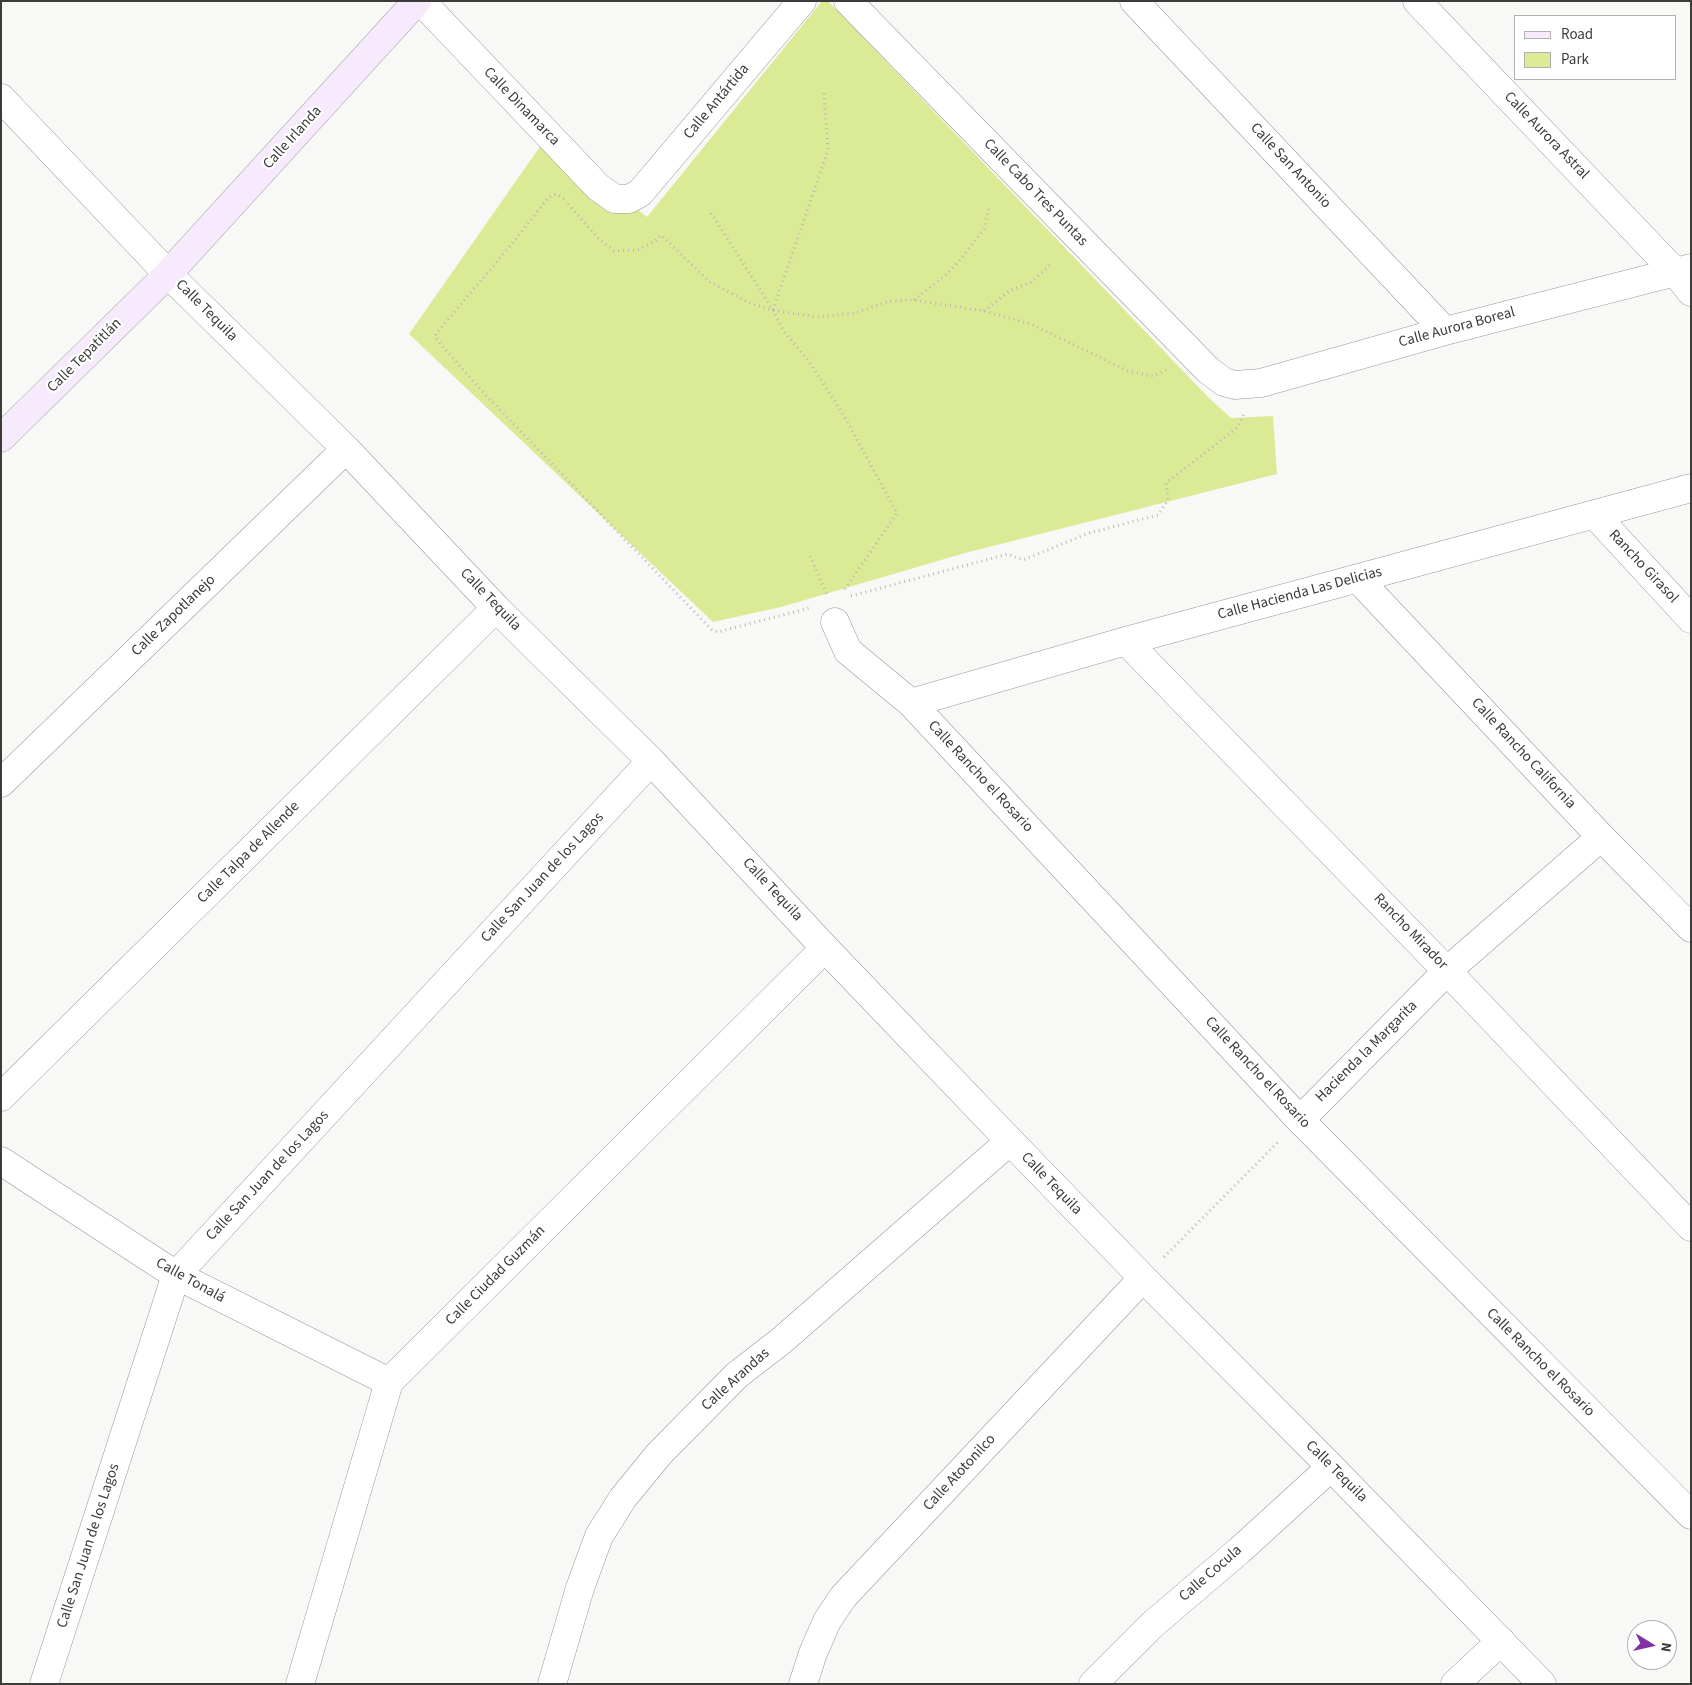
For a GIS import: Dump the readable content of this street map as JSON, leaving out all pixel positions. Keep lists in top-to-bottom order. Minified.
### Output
{"streets":{"street":["Calle Antártida","Calle Dinamarca","Calle Aurora Astral","Calle Irlanda","Calle San Antonio","Calle Cabo Tres Puntas","Calle Tequila","Calle Aurora Boreal","Calle Tepatitlán","Rancho Girasol","Calle Hacienda Las Delicias","Calle Zapotlanejo","Calle Rancho California","Calle Rancho el Rosario","Calle Talpa de Allende","Calle San Juan de los Lagos","Rancho Mirador","Hacienda la Margarita","Calle Ciudad Guzmán","Calle Tonalá","Calle Arandas","Calle Atotonilco","Calle Cocula"]},"crossings":[["Calle Antártida","Calle Dinamarca"],["Calle Dinamarca","Calle Irlanda"],["Calle Aurora Astral","Calle Aurora Boreal"],["Calle Irlanda","Calle Tequila"],["Calle Irlanda","Calle Tepatitlán"],["Calle San Antonio","Calle Aurora Boreal"],["Calle Cabo Tres Puntas","Calle Aurora Boreal"],["Calle Tequila","Calle Tepatitlán"],["Calle Tequila","Calle Zapotlanejo"],["Calle Tequila","Calle Talpa de Allende"],["Calle Tequila","Calle San Juan de los Lagos"],["Calle Tequila","Calle Ciudad Guzmán"],["Calle Tequila","Calle Arandas"],["Calle Tequila","Calle Atotonilco"],["Calle Tequila","Calle Cocula"],["Rancho Girasol","Calle Hacienda Las Delicias"],["Calle Hacienda Las Delicias","Calle Rancho California"],["Calle Hacienda Las Delicias","Calle Rancho el Rosario"],["Calle Hacienda Las Delicias","Rancho Mirador"],["Calle Rancho California","Hacienda la Margarita"],["Calle Rancho el Rosario","Hacienda la Margarita"],["Calle San Juan de los Lagos","Calle Tonalá"],["Rancho Mirador","Hacienda la Margarita"],["Calle Ciudad Guzmán","Calle Tonalá"]],"legend":["Road","Park"],"north":"right"}
